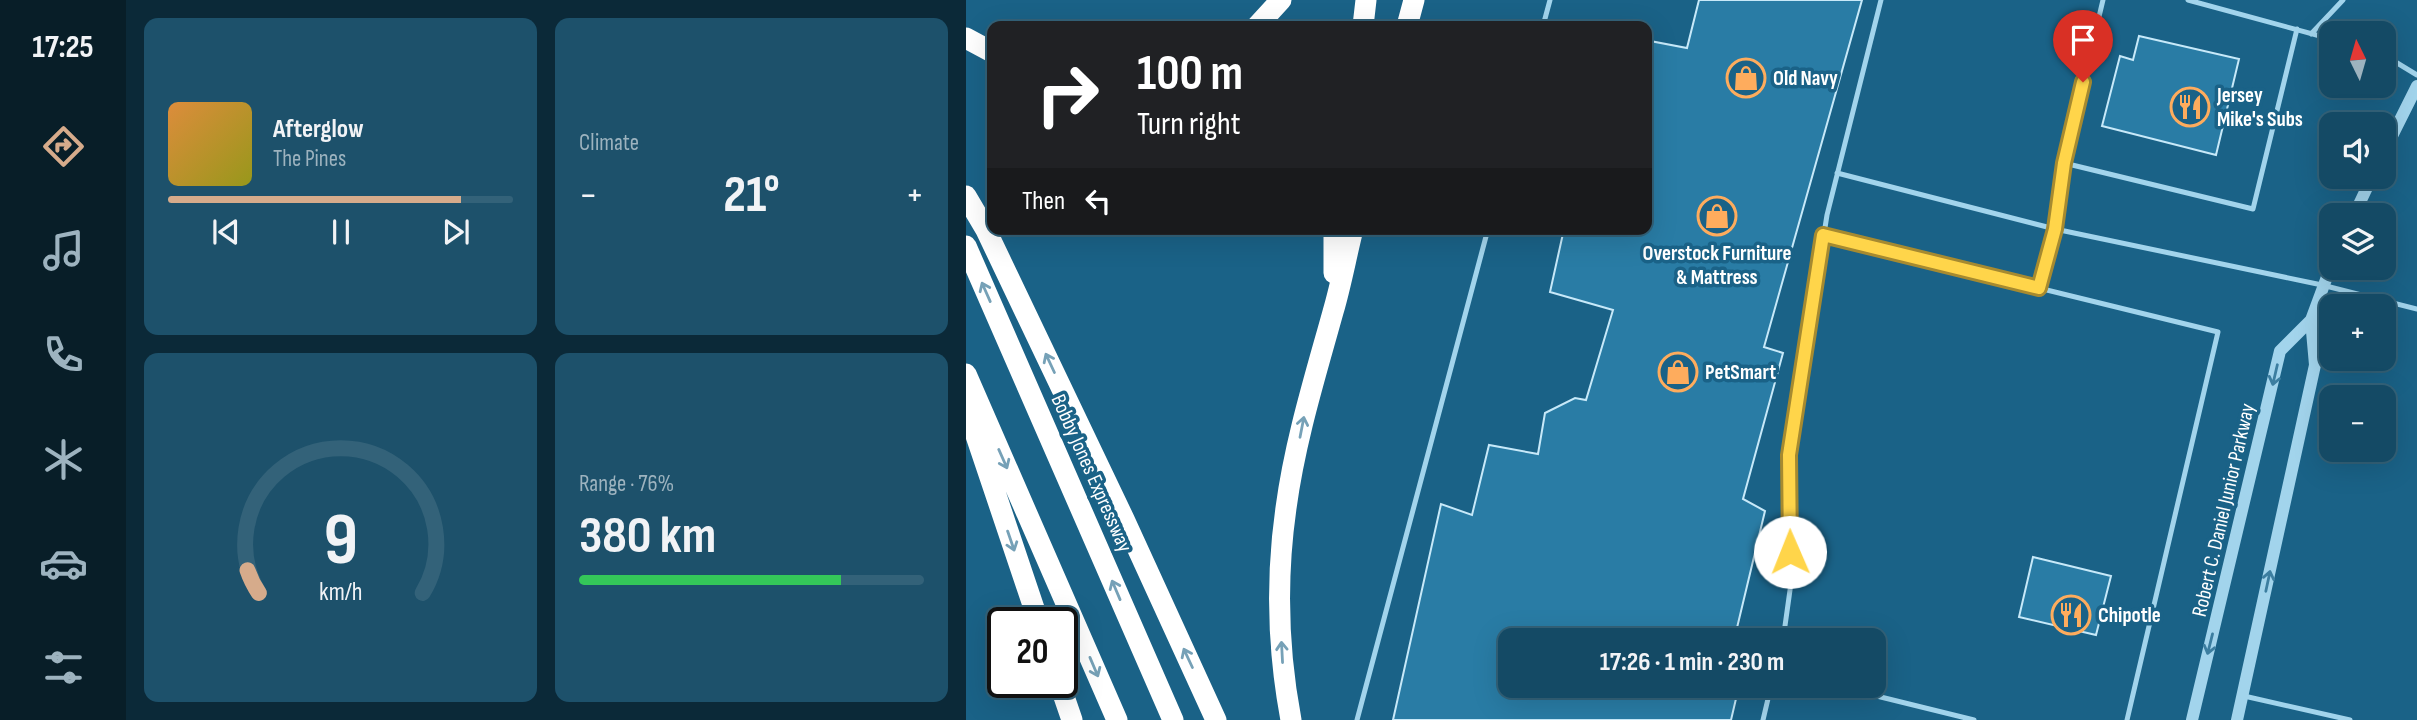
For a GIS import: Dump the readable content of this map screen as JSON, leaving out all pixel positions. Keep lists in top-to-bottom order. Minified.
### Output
{"streets":{"highway":["Bobby Jones Expressway"],"street":["Robert C. Daniel Junior Parkway"]},"places":{"shop":["Old Navy","Overstock Furniture & Mattress","PetSmart"],"restaurant":["Jersey Mike's Subs","Chipotle"]},"north":"top","page":{"tabs":"17:25","tile":["Climate",["Range · 76%","380 km"]],"map_buttons":["+","−"],"turn":["100 m","Turn right"],"song":["Afterglow","The Pines"],"heat":["−","21°","+"],"then":"Then","limit":"20","trip":"17:26 · 1 min · 230 m","gauge":["9","km/h"]}}
